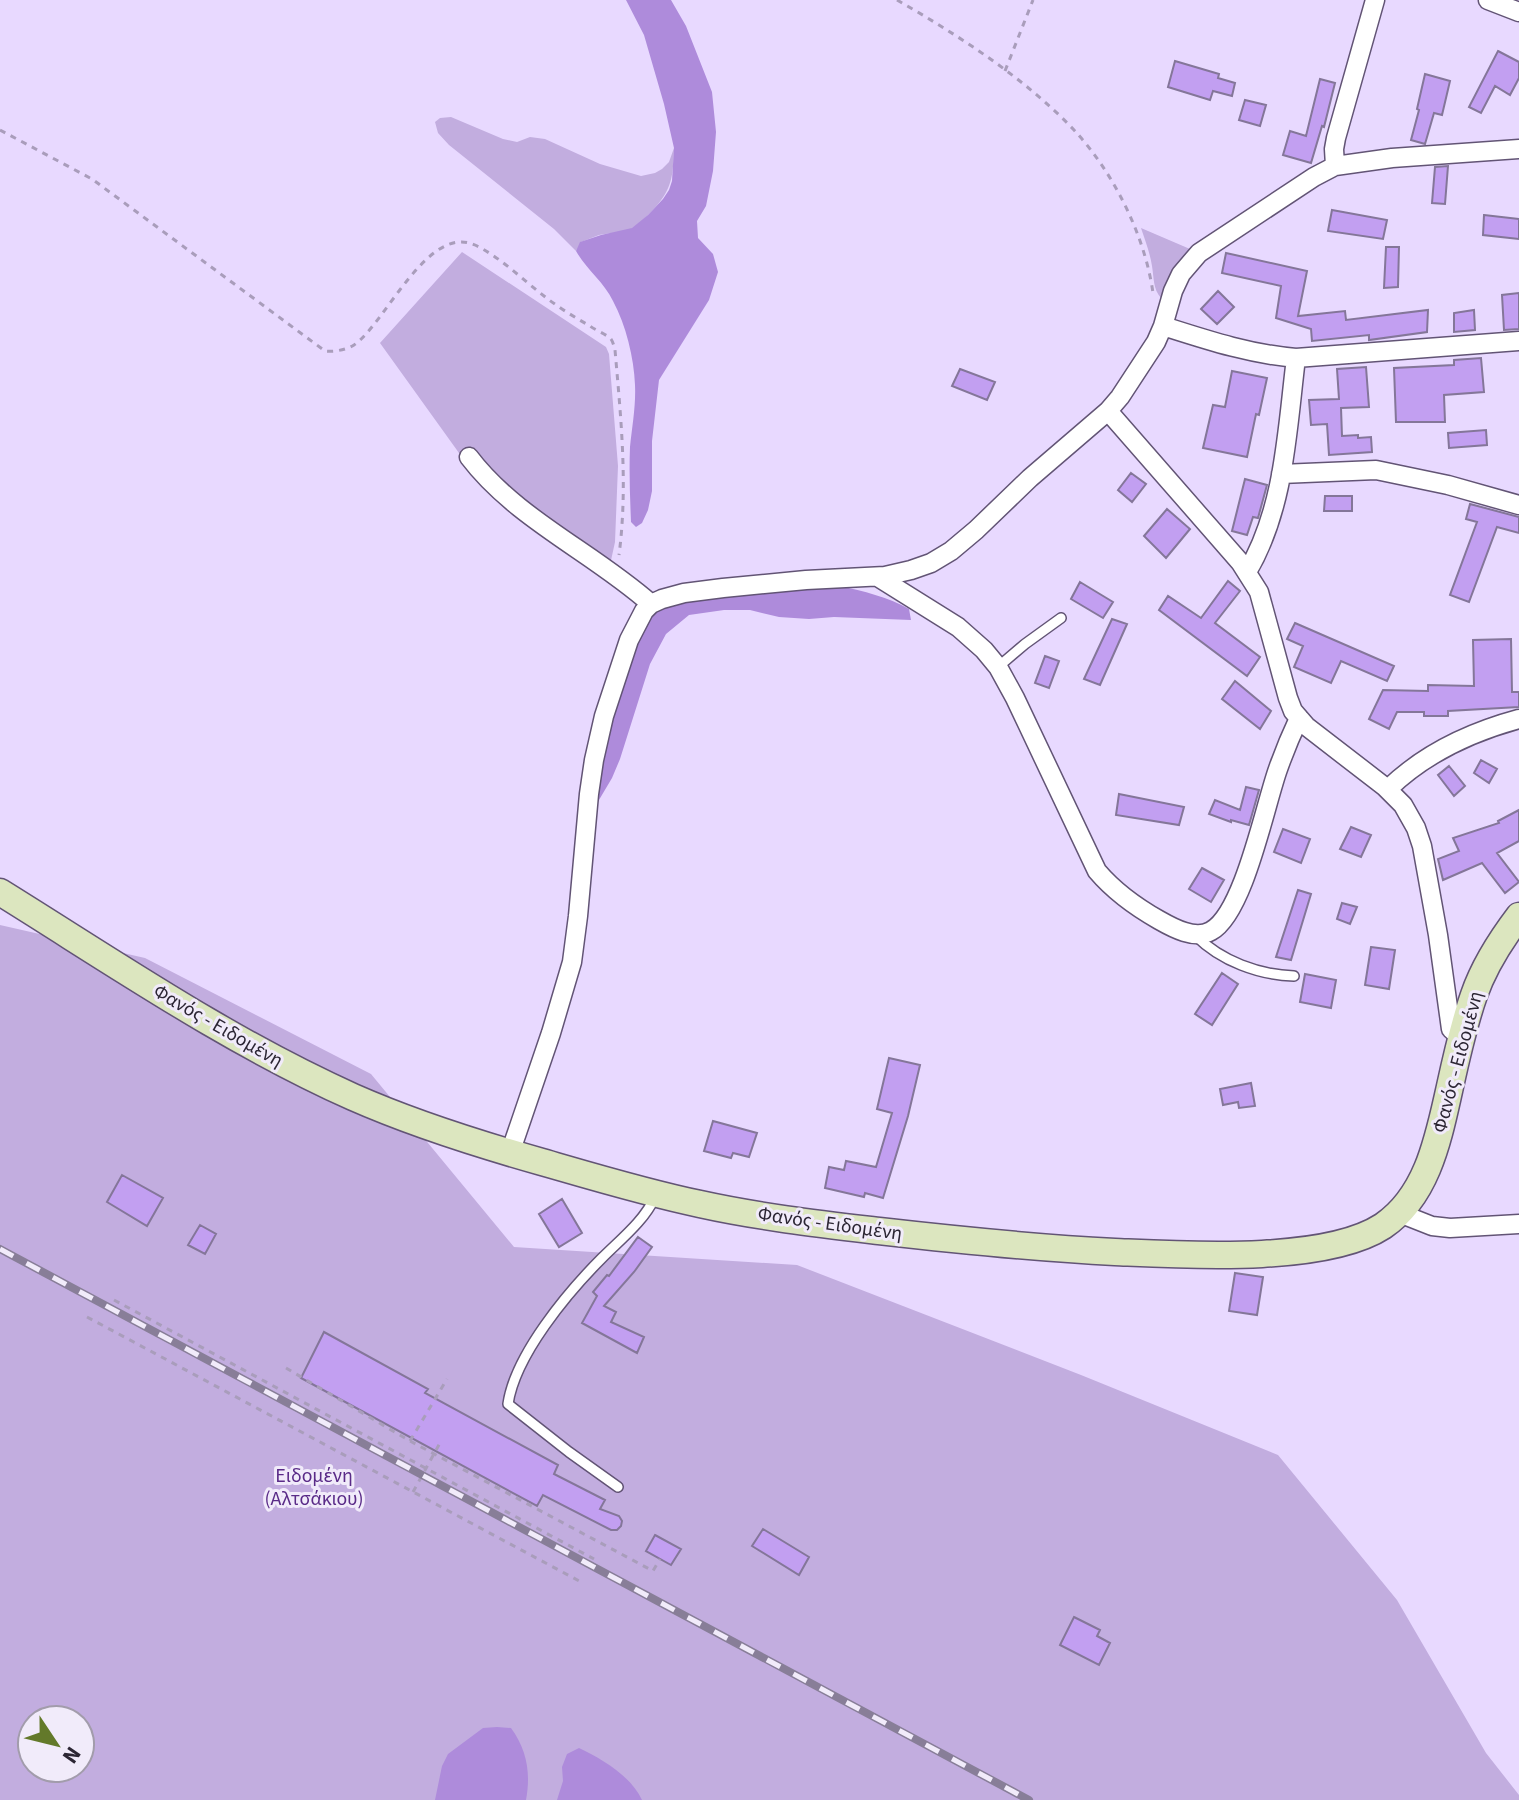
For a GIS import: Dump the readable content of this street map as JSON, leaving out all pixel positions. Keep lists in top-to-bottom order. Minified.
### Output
{"streets":{"street":["Φανός - Ειδομένη"]},"parks":["Ειδομένη (Αλτσάκιου)"],"north":"bottom right"}
